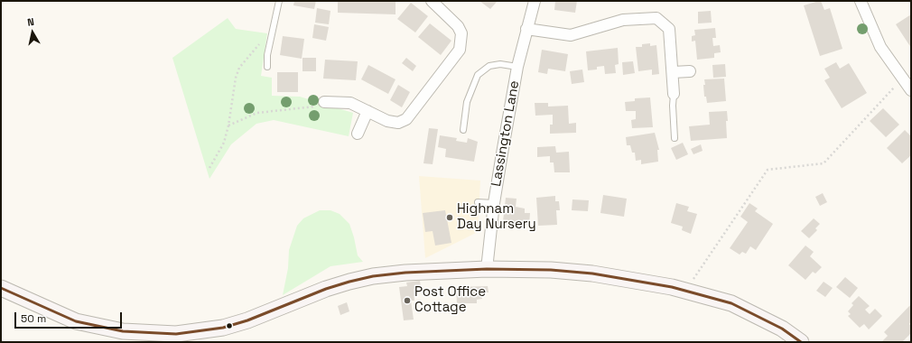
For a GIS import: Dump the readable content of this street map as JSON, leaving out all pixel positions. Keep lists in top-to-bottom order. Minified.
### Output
{"streets":{"street":["Lassington Lane"]},"places":["Highnam Day Nursery","Post Office Cottage"],"scale_bar":"50 m","north":"top"}
